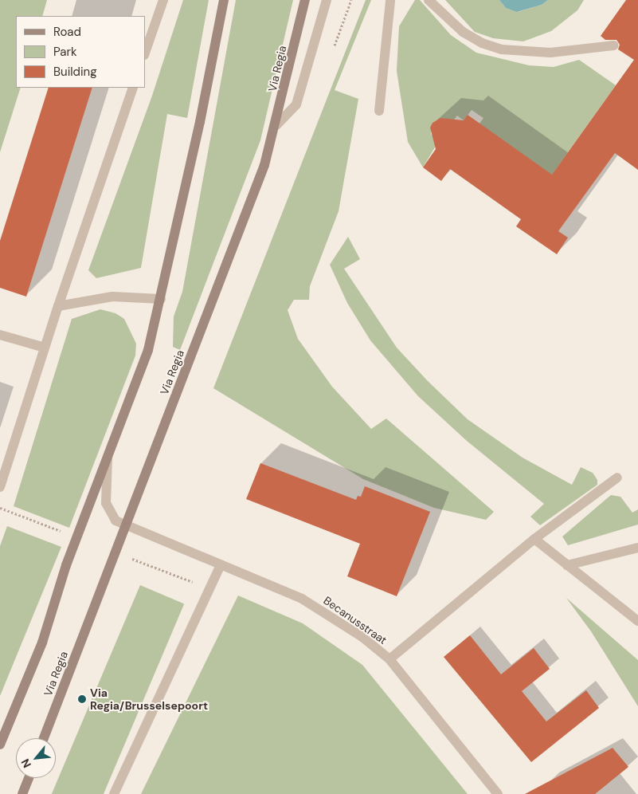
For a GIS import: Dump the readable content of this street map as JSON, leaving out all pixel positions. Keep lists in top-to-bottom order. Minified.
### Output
{"streets":{"main road":["Via Regia"],"street":["Becanusstraat"]},"crossings":[["Via Regia","Becanusstraat"]],"places":["Via Regia/Brusselsepoort"],"legend":["Road","Park","Building"],"north":"bottom left"}
